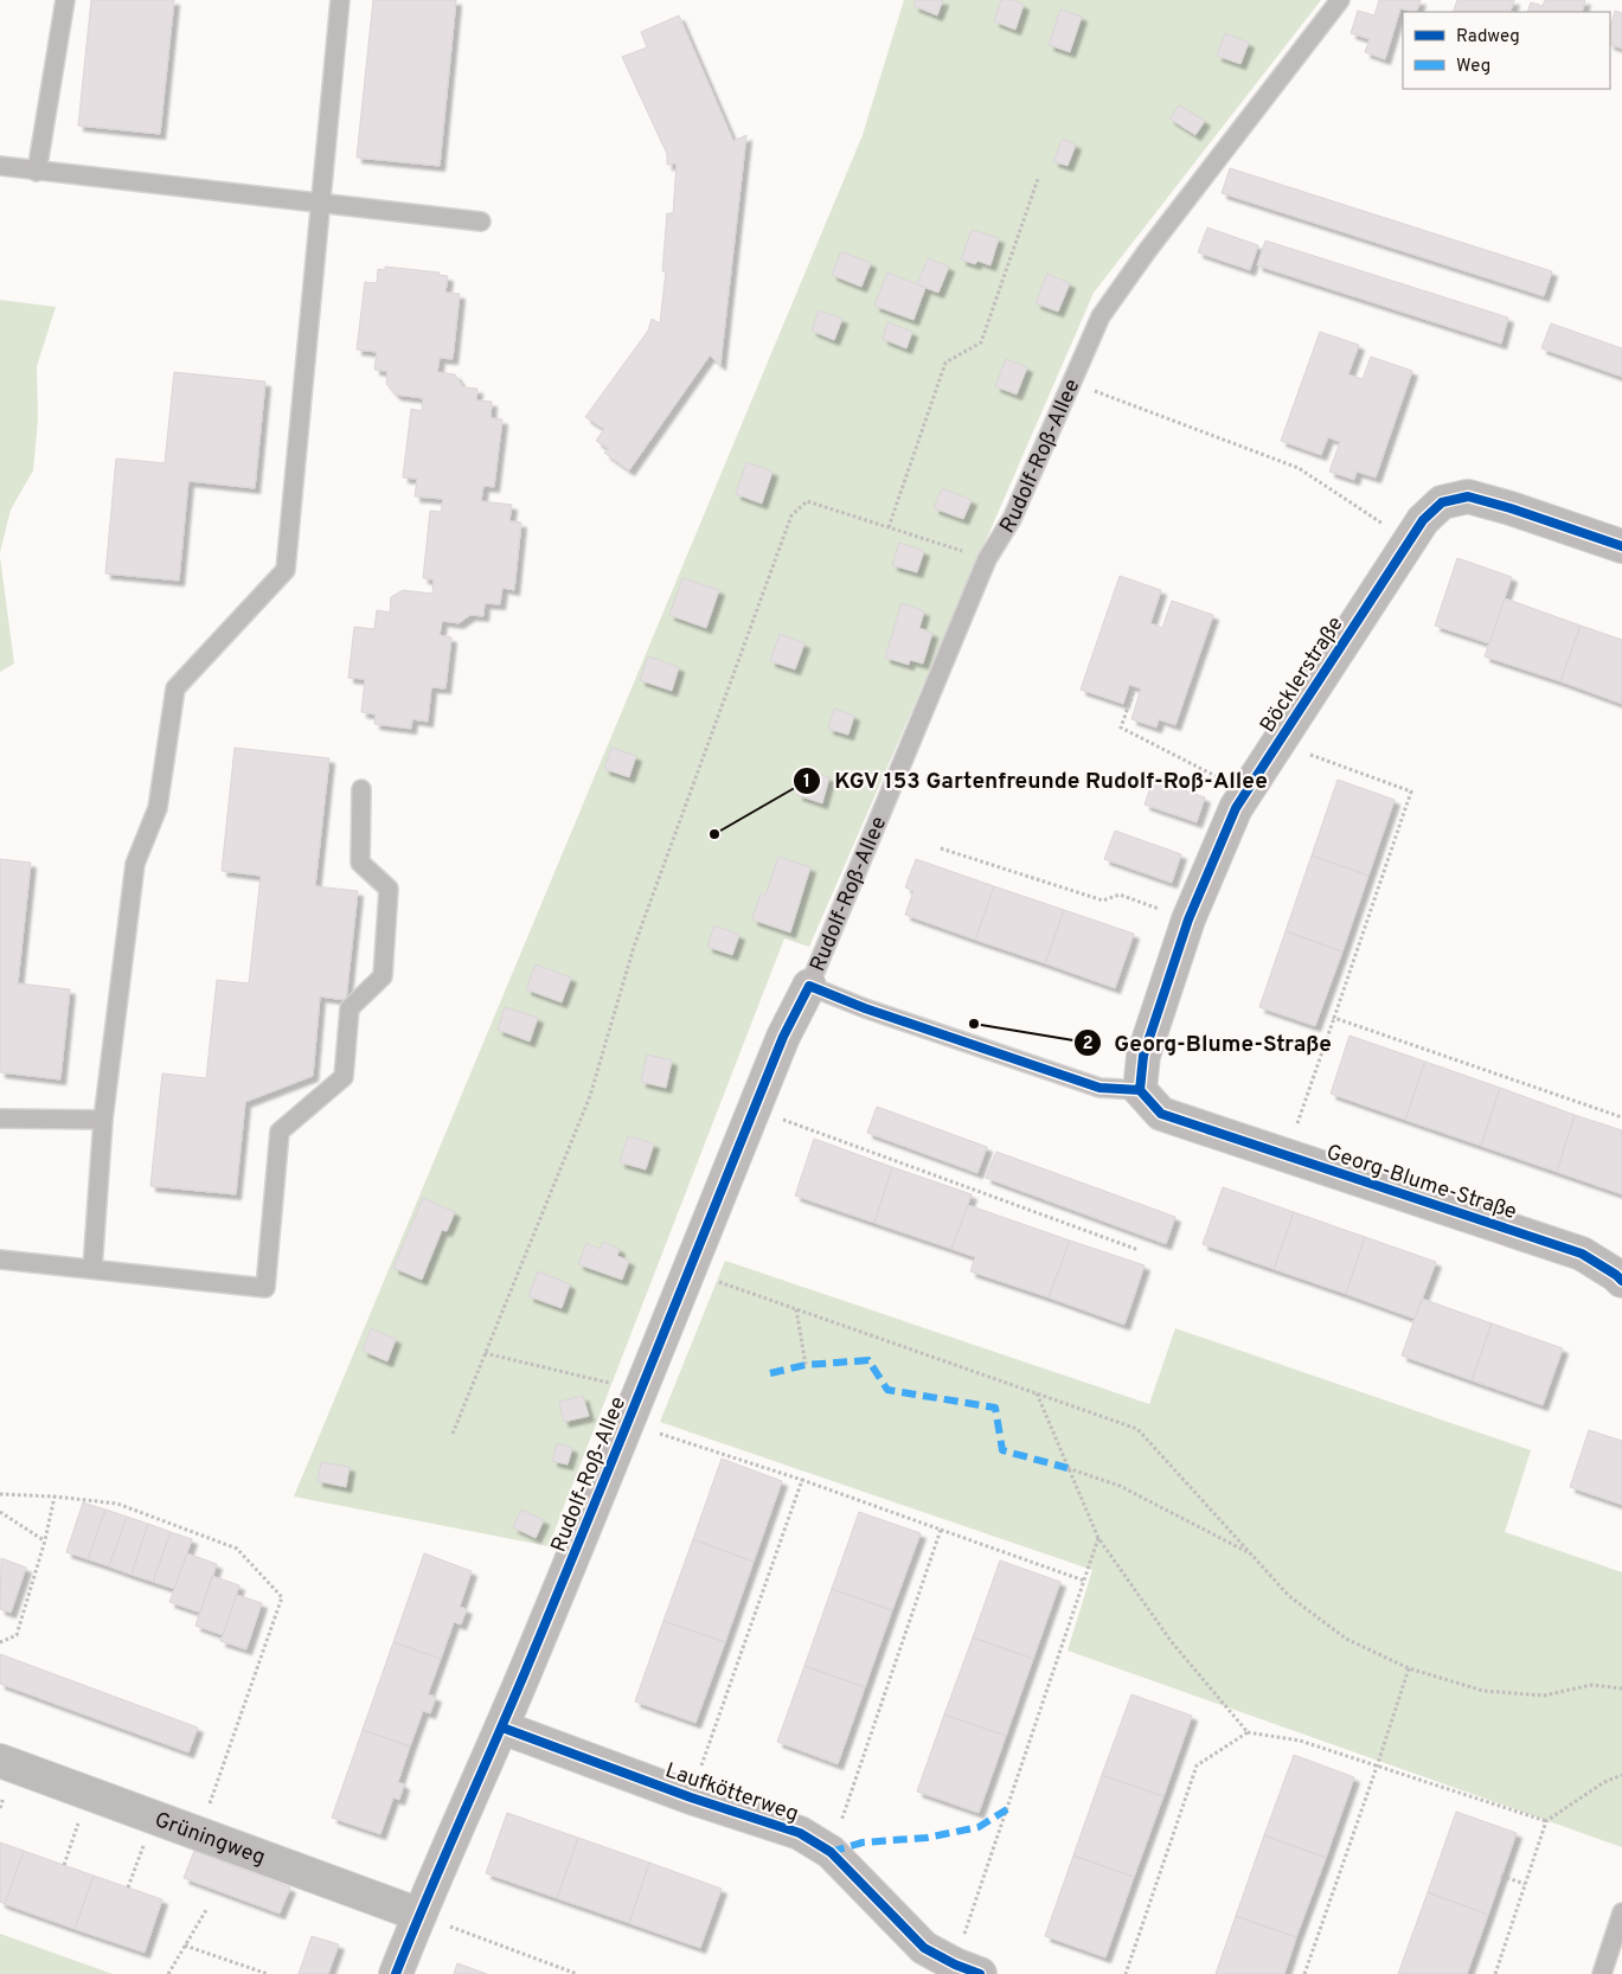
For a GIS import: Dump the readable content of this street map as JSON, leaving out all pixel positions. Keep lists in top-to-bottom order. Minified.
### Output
{"streets":{"street":["Rudolf-Roß-Allee","Böcklerstraße","Georg-Blume-Straße","Laufkötterweg","Grüningweg"]},"crossings":[["Rudolf-Roß-Allee","Laufkötterweg"],["Rudolf-Roß-Allee","Grüningweg"],["Böcklerstraße","Georg-Blume-Straße"]],"places":["KGV 153 Gartenfreunde Rudolf-Roß-Allee","Georg-Blume-Straße"],"legend":["Radweg","Weg"]}
